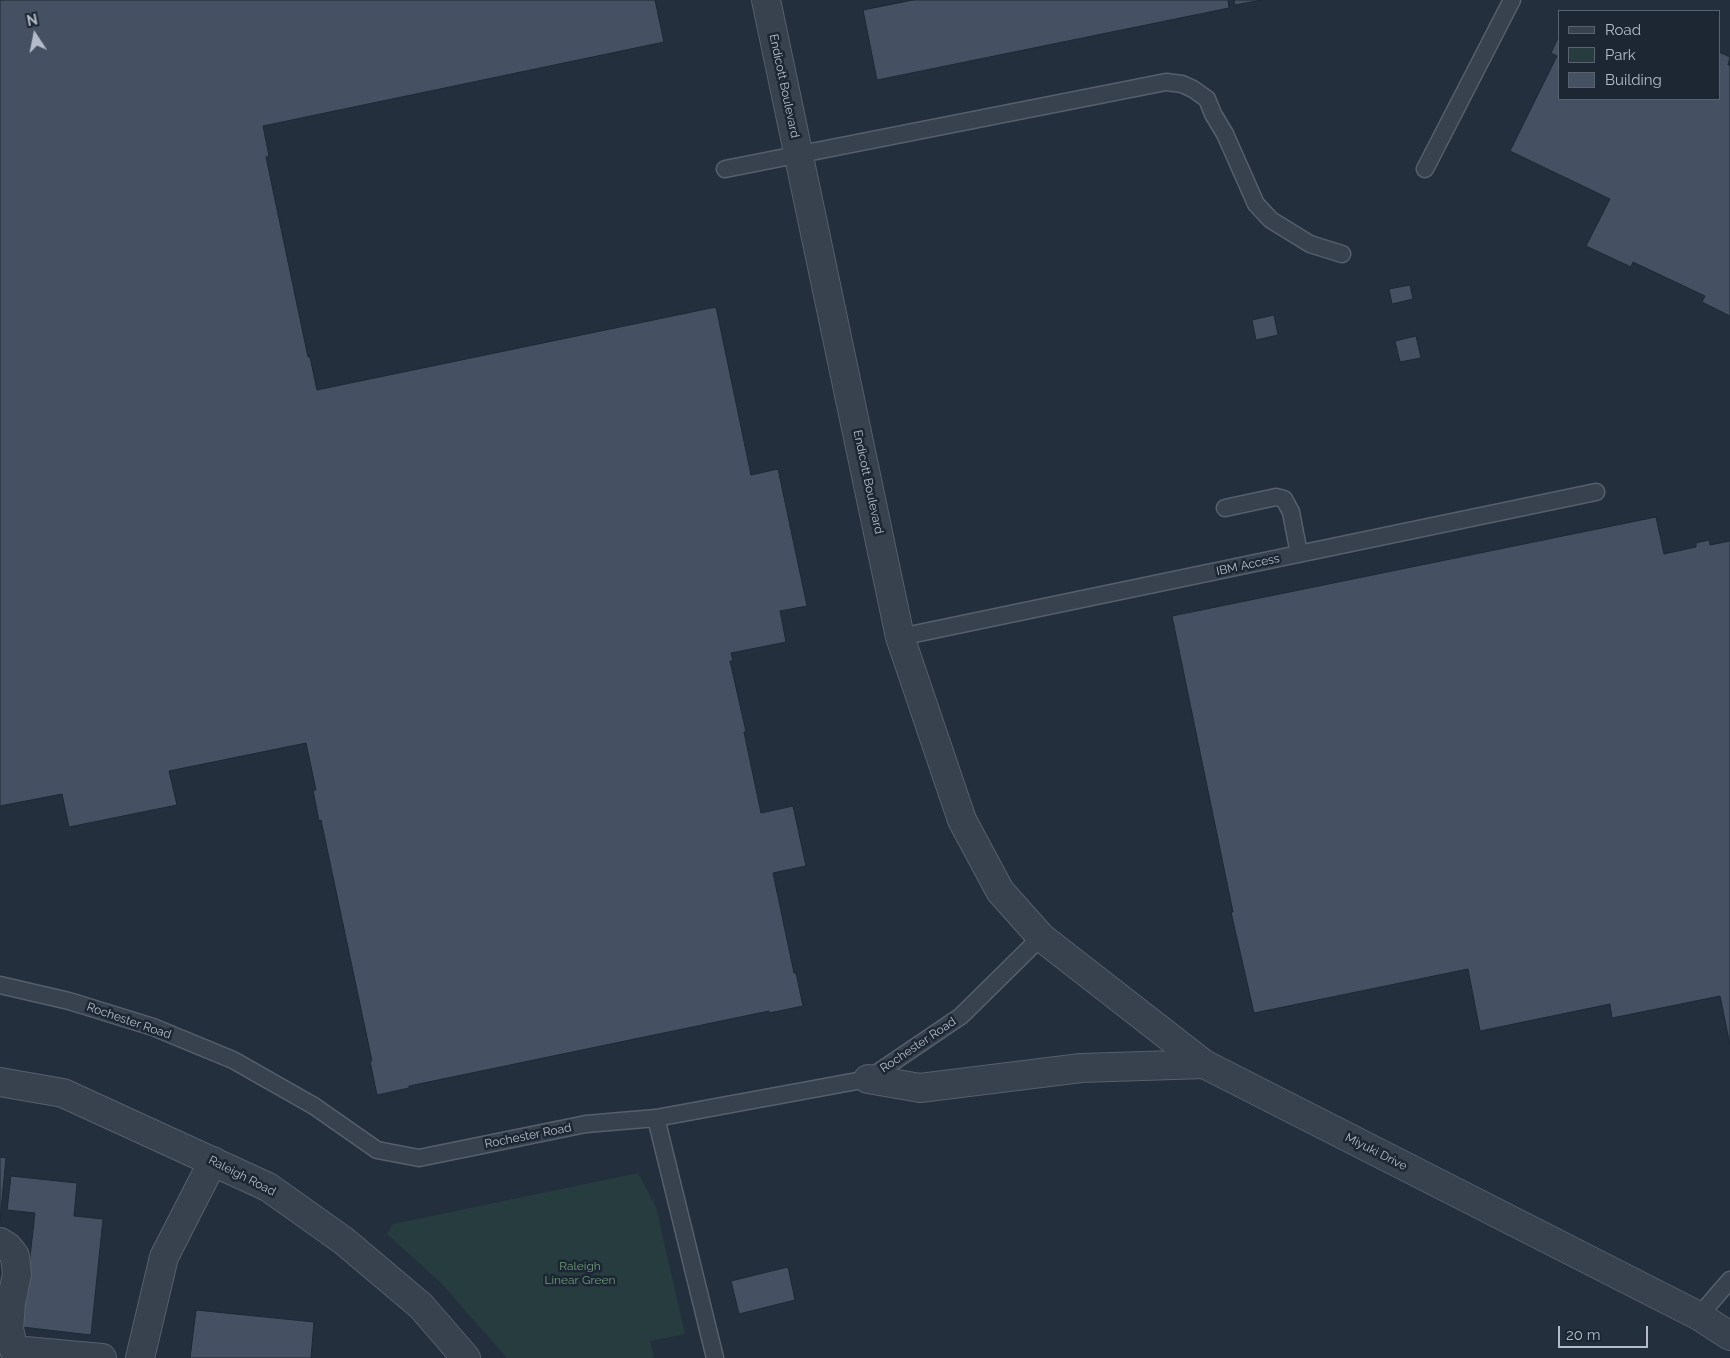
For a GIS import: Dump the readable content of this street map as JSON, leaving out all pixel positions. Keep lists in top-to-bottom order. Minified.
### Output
{"streets":{"street":["Endicott Boulevard","Miyuki Drive","Raleigh Road"],"lane":["IBM Access","Rochester Road"]},"crossings":[["Endicott Boulevard","IBM Access"],["Endicott Boulevard","Rochester Road"],["Endicott Boulevard","Miyuki Drive"],["Rochester Road","Miyuki Drive"]],"parks":["Raleigh Linear Green"],"legend":["Road","Park","Building"],"scale_bar":"20 m","north":"top"}
